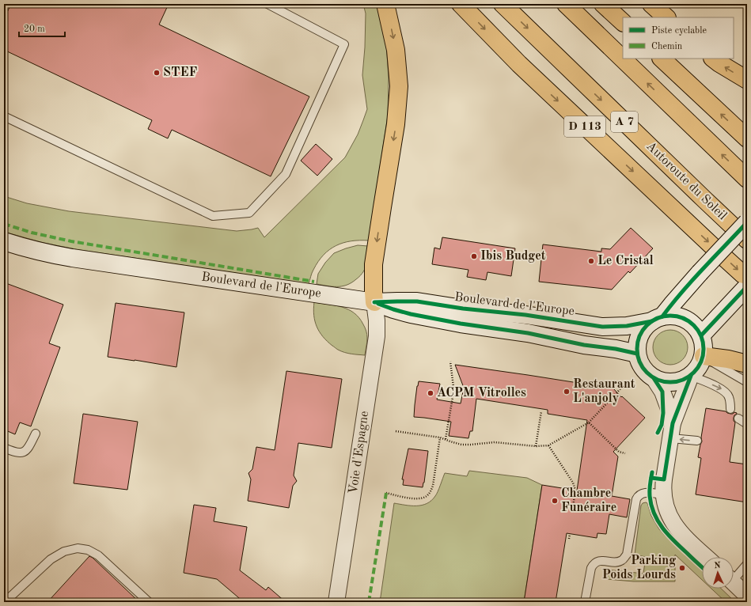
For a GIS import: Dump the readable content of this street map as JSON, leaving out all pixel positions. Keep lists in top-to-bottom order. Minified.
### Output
{"streets":{"main road":["A 7","D 113","Autoroute du Soleil"],"street":["Boulevard de l'Europe","Voie d'Espagne"]},"crossings":[["Boulevard de l'Europe","Voie d'Espagne"]],"places":["STEF","Ibis Budget","Le Cristal","Restaurant L'anjoly","ACPM Vitrolles","Chambre Funéraire","Parking Poids Lourds"],"legend":["Piste cyclable","Chemin"],"scale_bar":"20 m","north":"top"}
